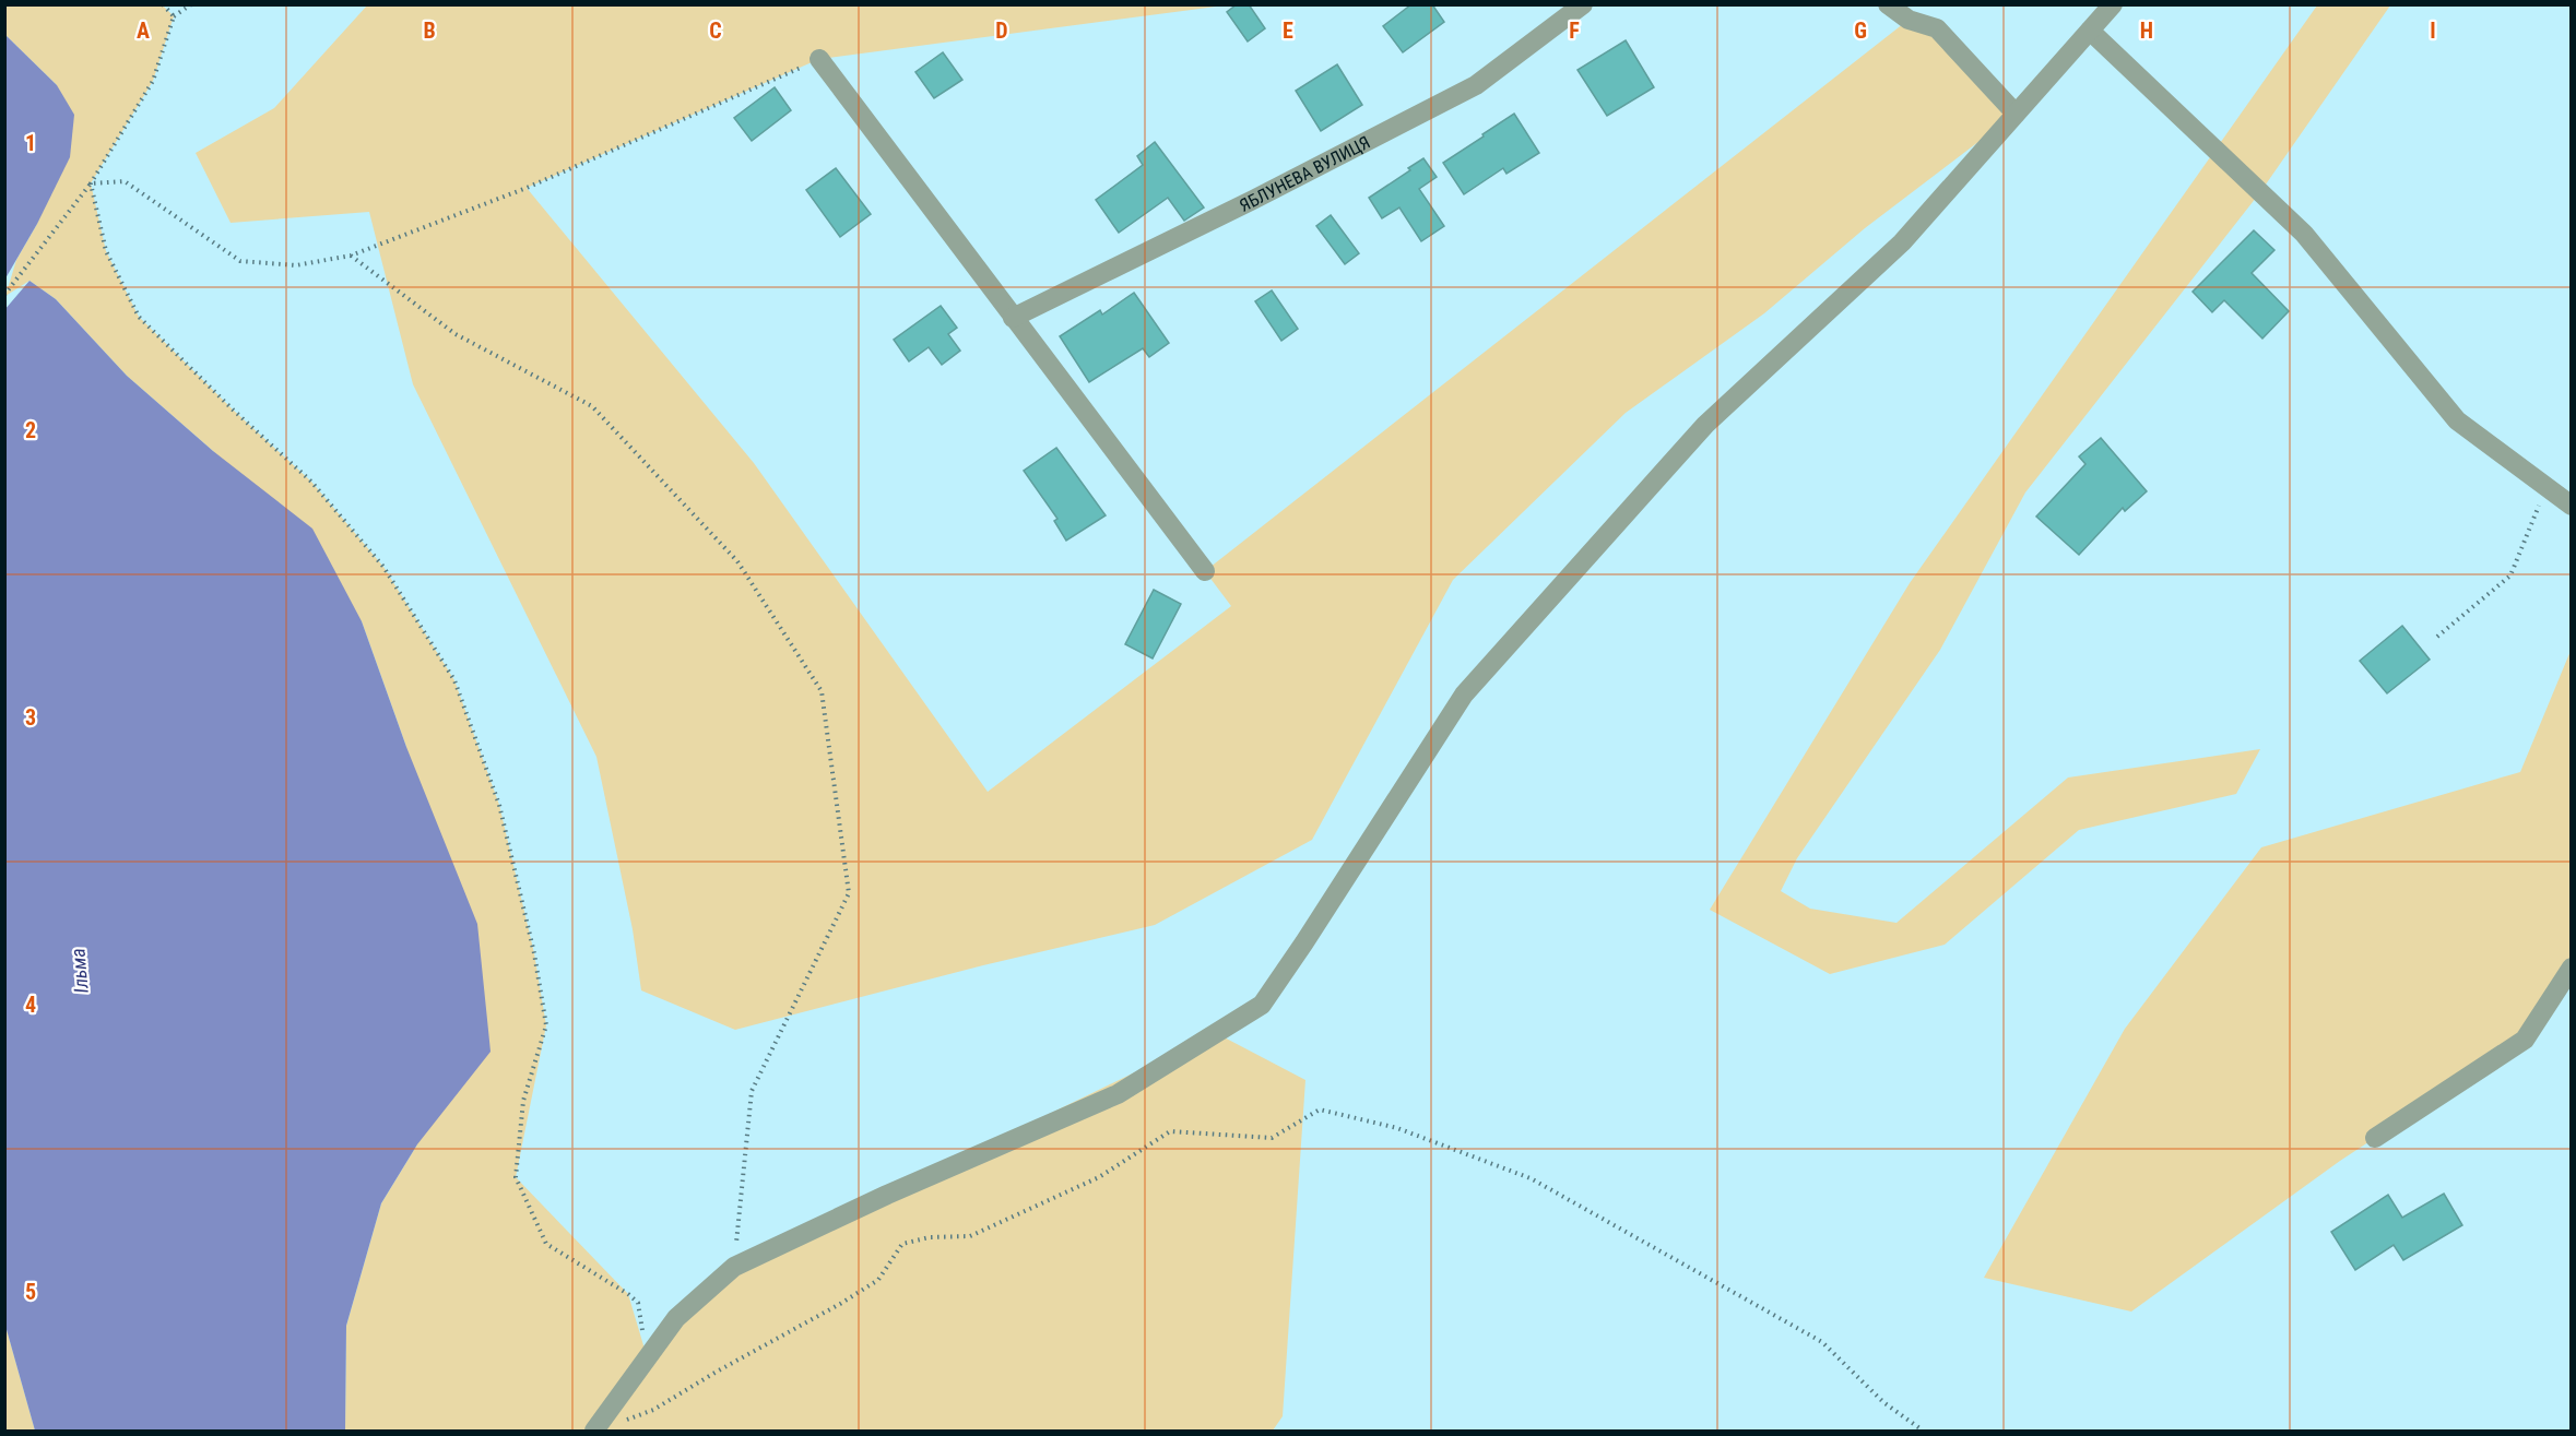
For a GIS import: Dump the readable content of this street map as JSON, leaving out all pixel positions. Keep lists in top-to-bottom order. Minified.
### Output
{"streets":{"street":["ЯБЛУНЕВА ВУЛИЦЯ"]},"water":["Ільма"],"grid":{"columns":["A","B","C","D","E","F","G","H","I"],"rows":["1","2","3","4","5"]}}
